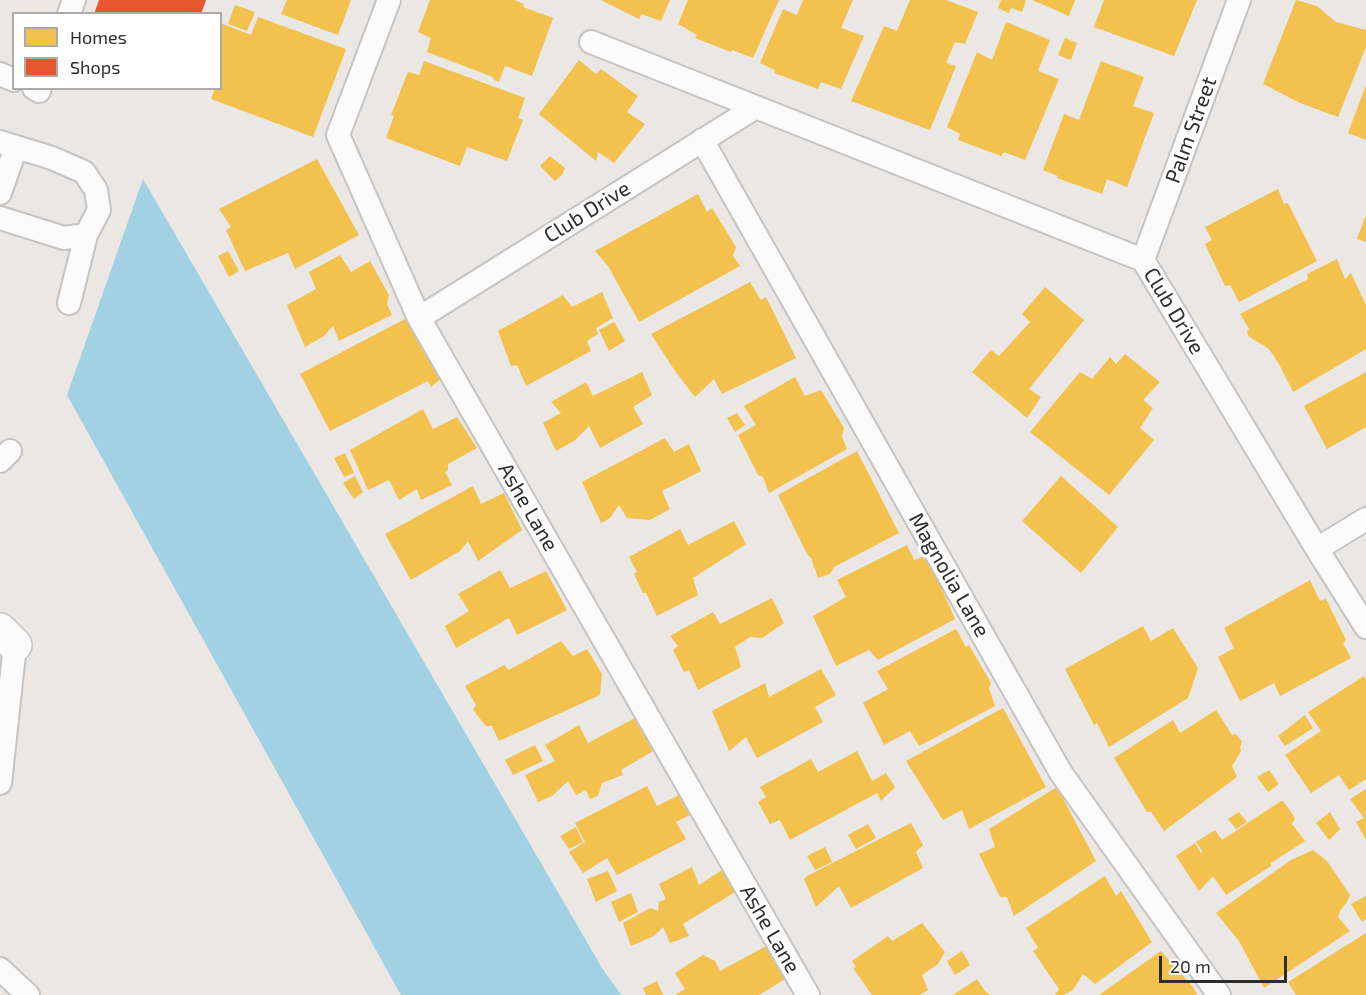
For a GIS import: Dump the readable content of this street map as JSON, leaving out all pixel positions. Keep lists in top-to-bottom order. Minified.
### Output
{"streets":{"lane":["Palm Street","Club Drive","Ashe Lane","Magnolia Lane"]},"crossings":[["Palm Street","Club Drive"],["Club Drive","Ashe Lane"],["Club Drive","Magnolia Lane"]],"legend":["Homes","Shops"],"scale_bar":"20 m"}
